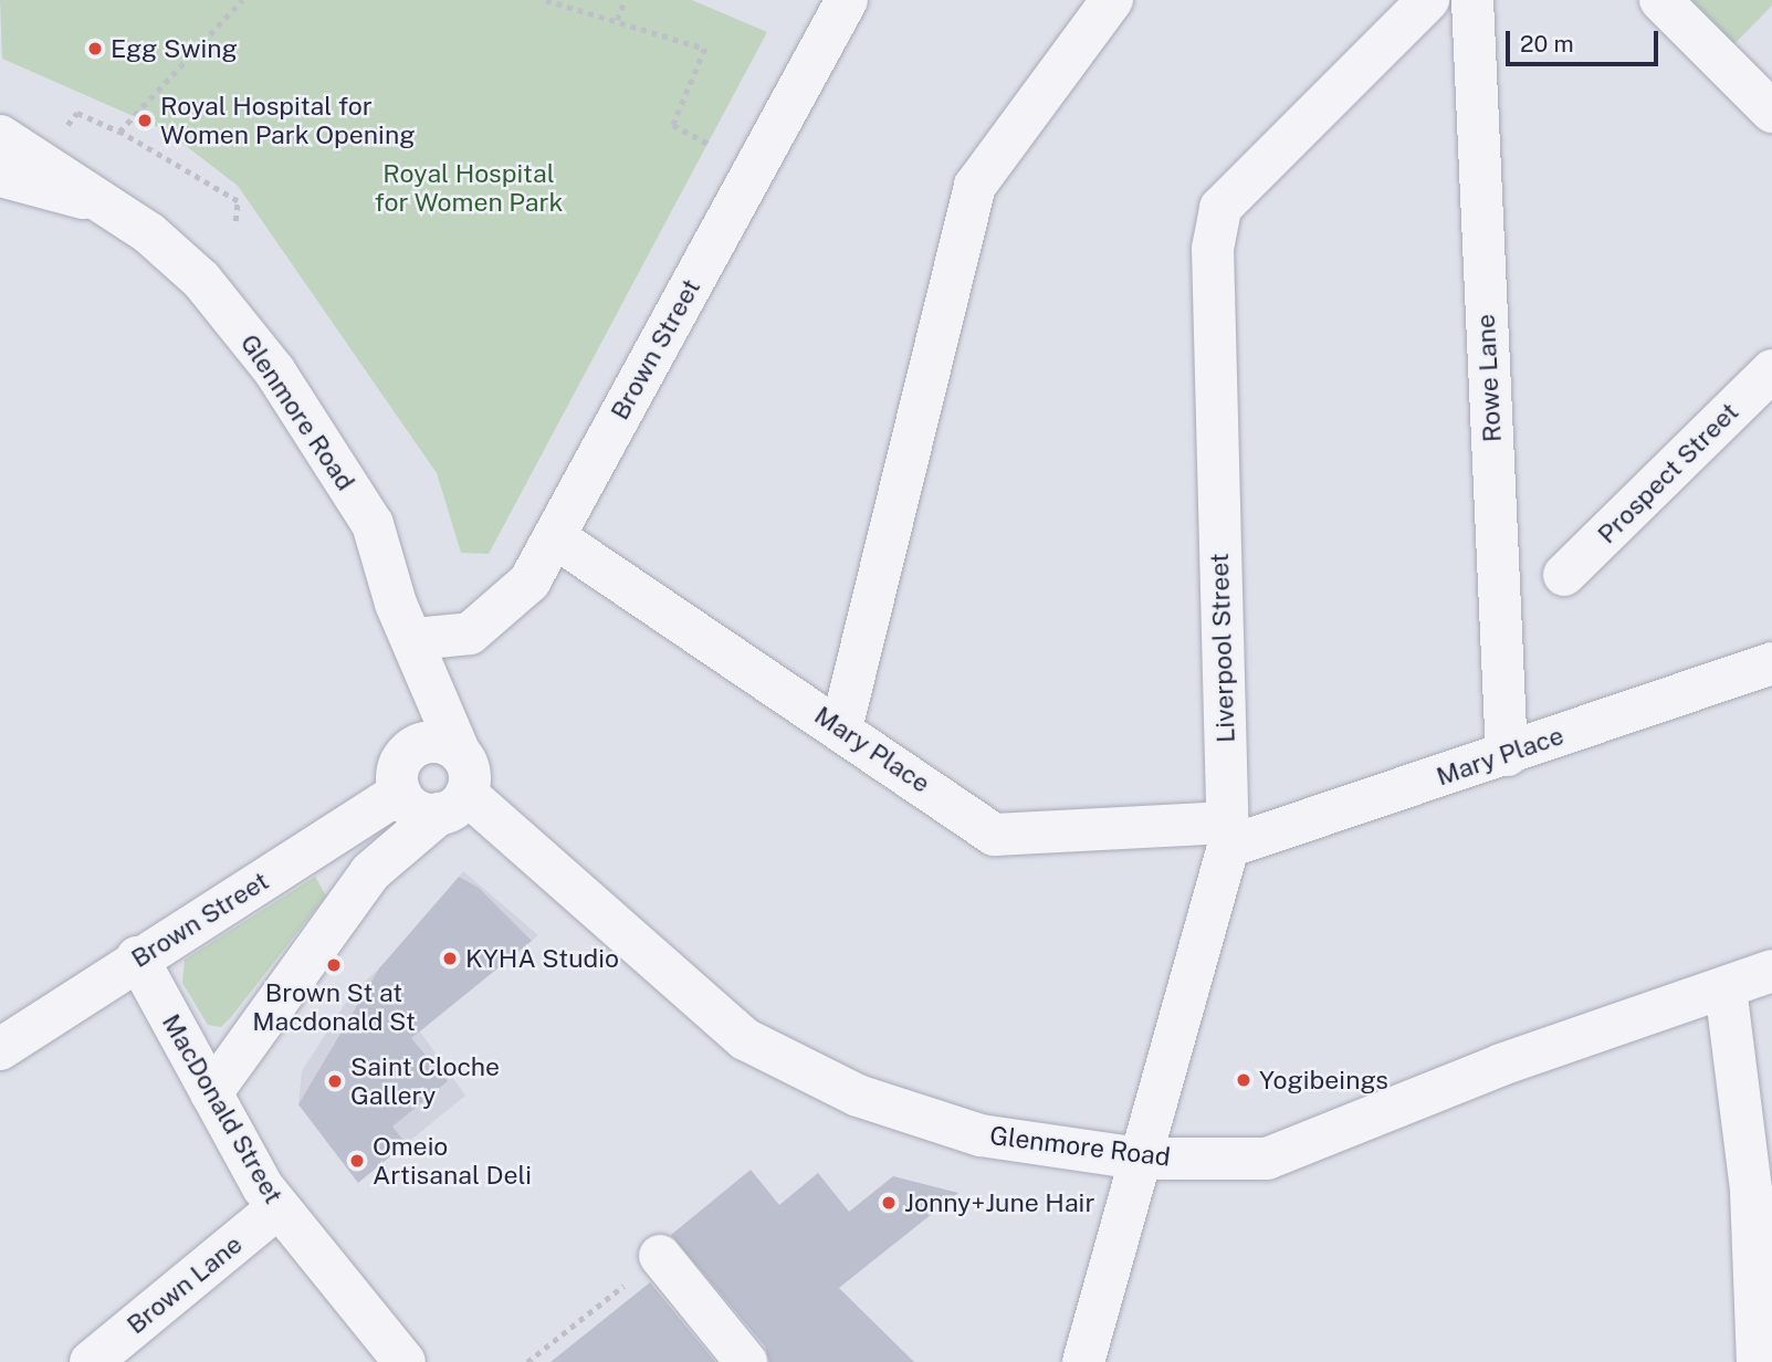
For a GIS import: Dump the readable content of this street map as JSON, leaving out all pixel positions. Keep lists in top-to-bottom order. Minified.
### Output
{"streets":{"street":["Brown Street","Rowe Lane","Glenmore Road","Prospect Street","Liverpool Street","Mary Place","MacDonald Street","Brown Lane"]},"crossings":[["Brown Street","Glenmore Road"],["Brown Street","Mary Place"],["Brown Street","MacDonald Street"],["Rowe Lane","Mary Place"],["Glenmore Road","Liverpool Street"],["Liverpool Street","Mary Place"],["MacDonald Street","Brown Lane"]],"parks":["Royal Hospital for Women Park"],"places":["Egg Swing","Royal Hospital for Women Park Opening","KYHA Studio","Brown St at Macdonald St","Yogibeings","Saint Cloche Gallery","Omeio Artisanal Deli","Jonny+June Hair"],"scale_bar":"20 m"}
